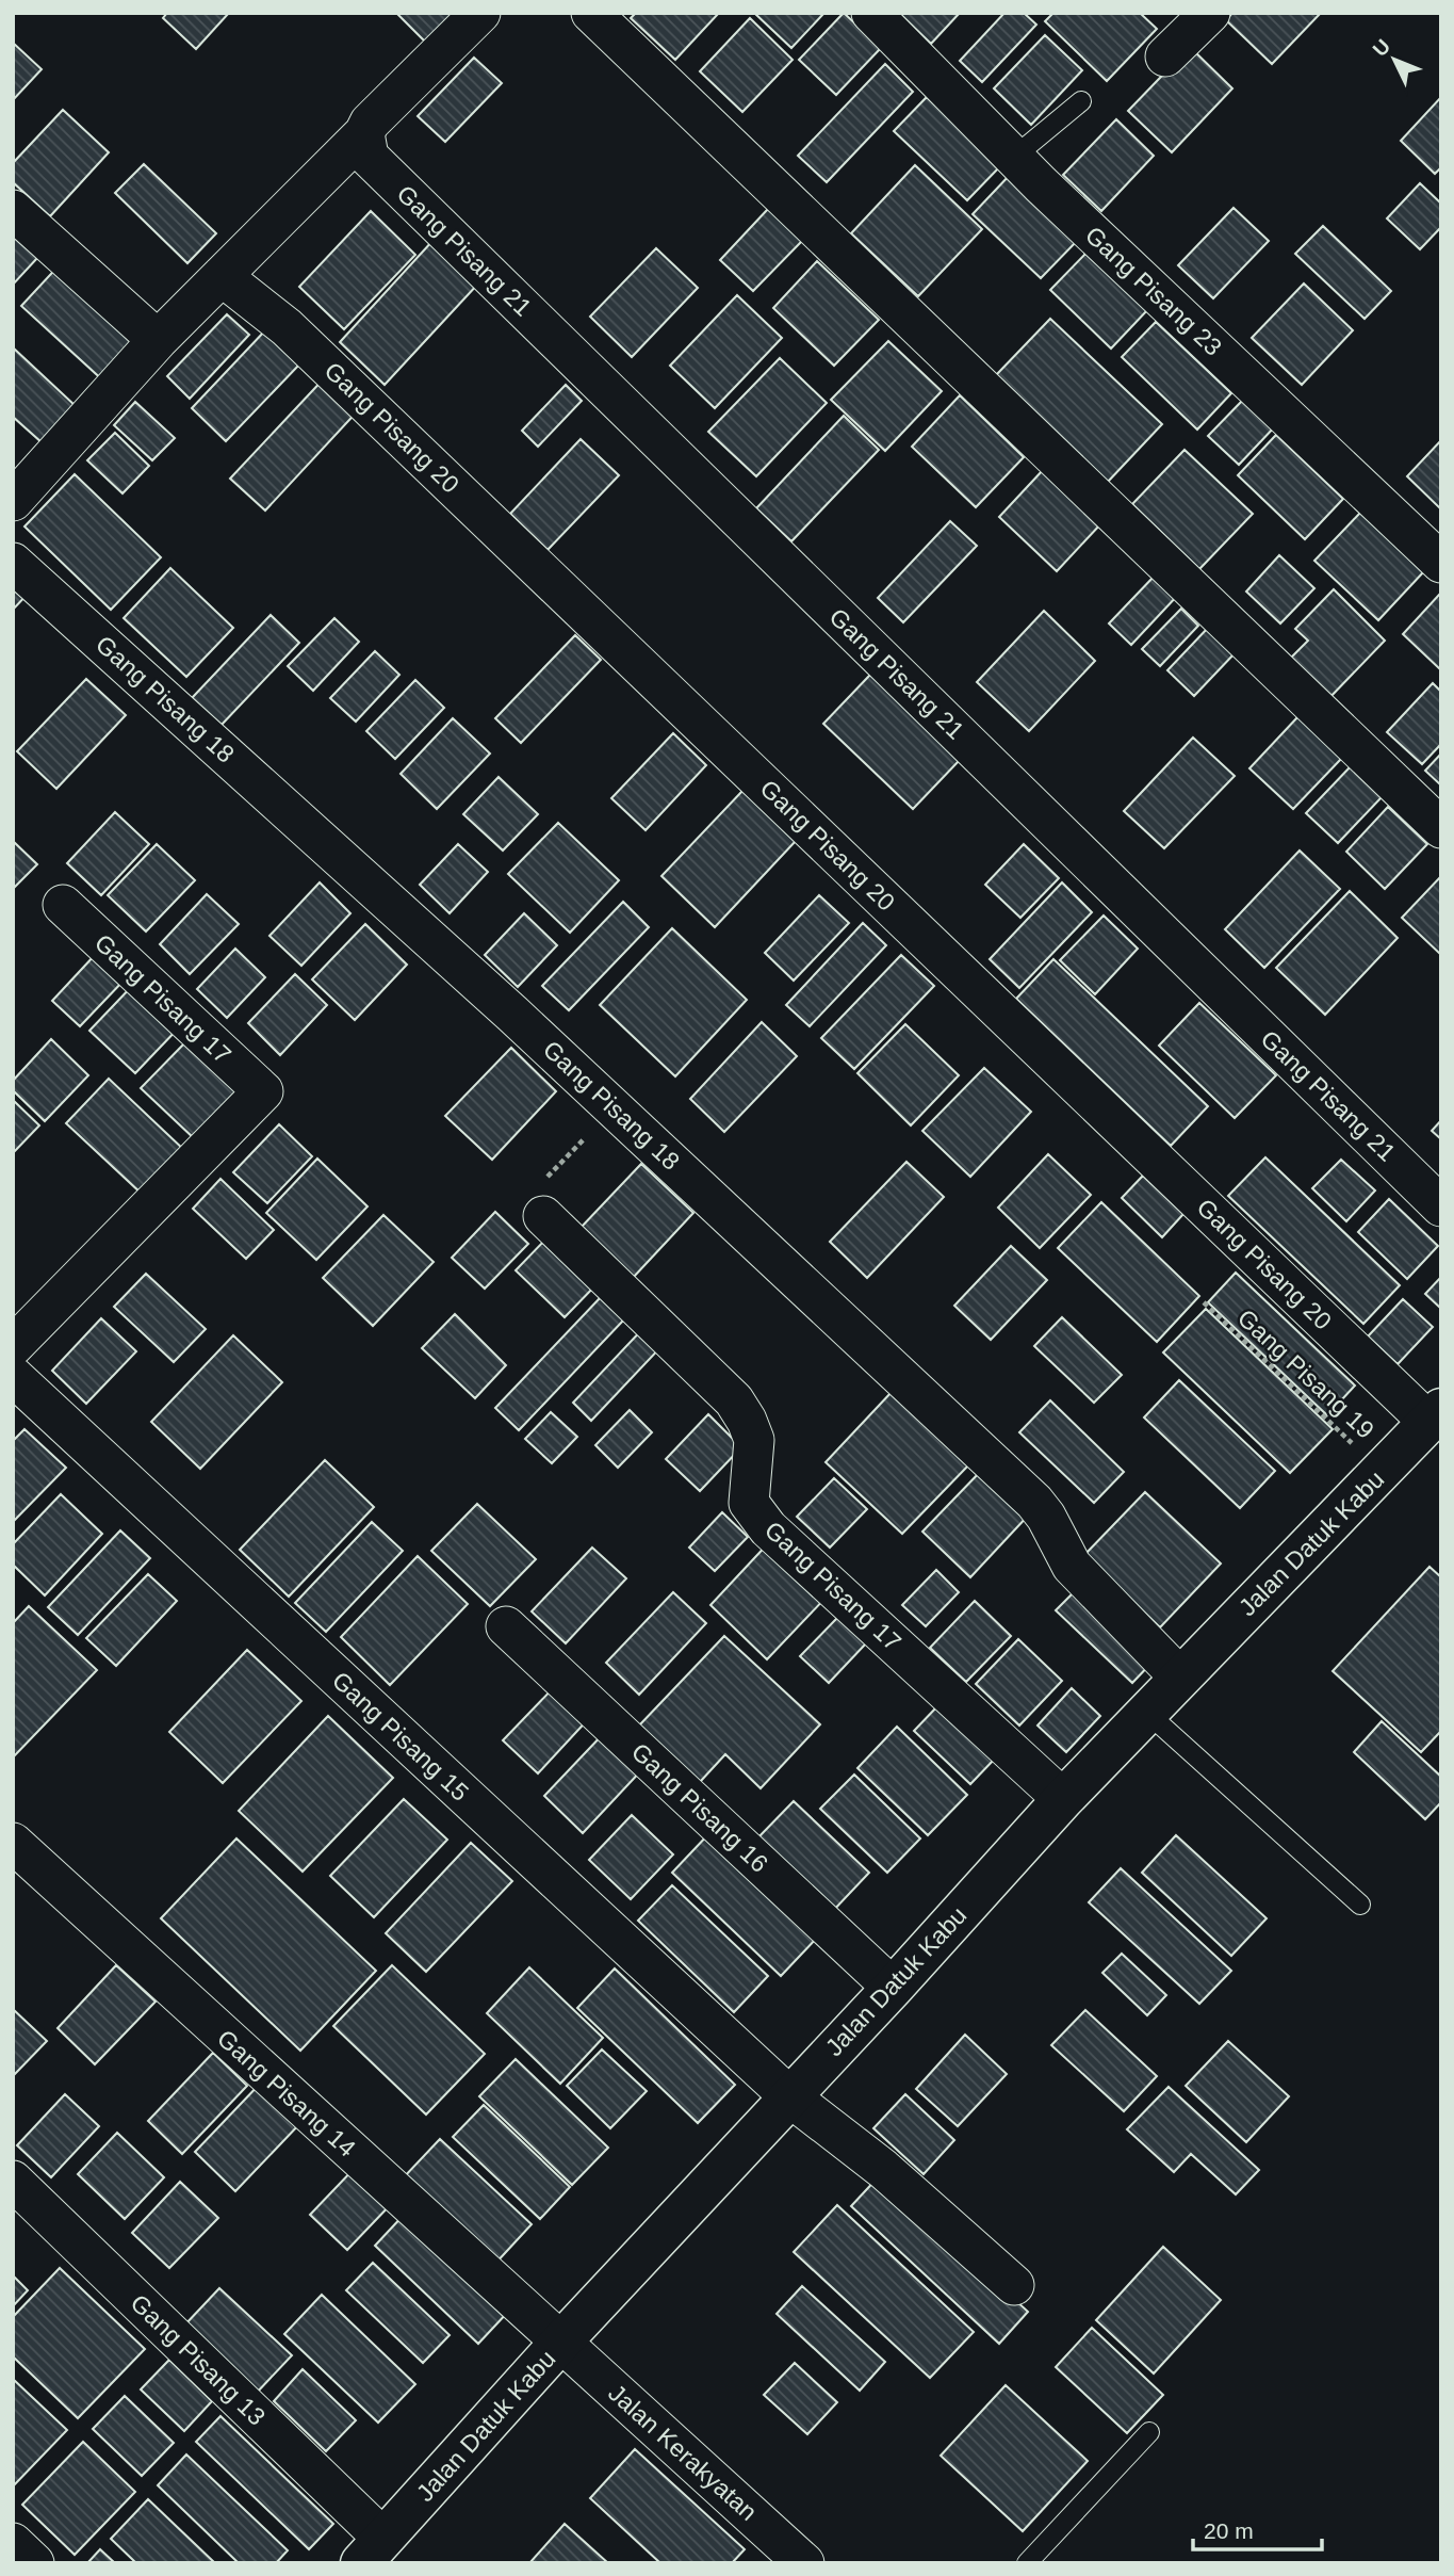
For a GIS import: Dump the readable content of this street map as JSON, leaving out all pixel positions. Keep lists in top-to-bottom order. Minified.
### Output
{"streets":{"street":["Gang Pisang 21","Gang Pisang 23","Gang Pisang 20","Gang Pisang 18","Gang Pisang 17","Jalan Datuk Kabu","Gang Pisang 15","Gang Pisang 16","Gang Pisang 14","Gang Pisang 13","Jalan Kerakyatan"],"path":["Gang Pisang 19"]},"crossings":[["Gang Pisang 20","Jalan Datuk Kabu"],["Gang Pisang 18","Jalan Datuk Kabu"],["Gang Pisang 17","Jalan Datuk Kabu"],["Gang Pisang 19","Jalan Datuk Kabu"],["Jalan Datuk Kabu","Gang Pisang 15"],["Jalan Datuk Kabu","Gang Pisang 16"],["Jalan Datuk Kabu","Gang Pisang 14"],["Jalan Datuk Kabu","Gang Pisang 13"],["Jalan Datuk Kabu","Jalan Kerakyatan"],["Gang Pisang 14","Jalan Kerakyatan"]],"scale_bar":"20 m","north":"top left"}
